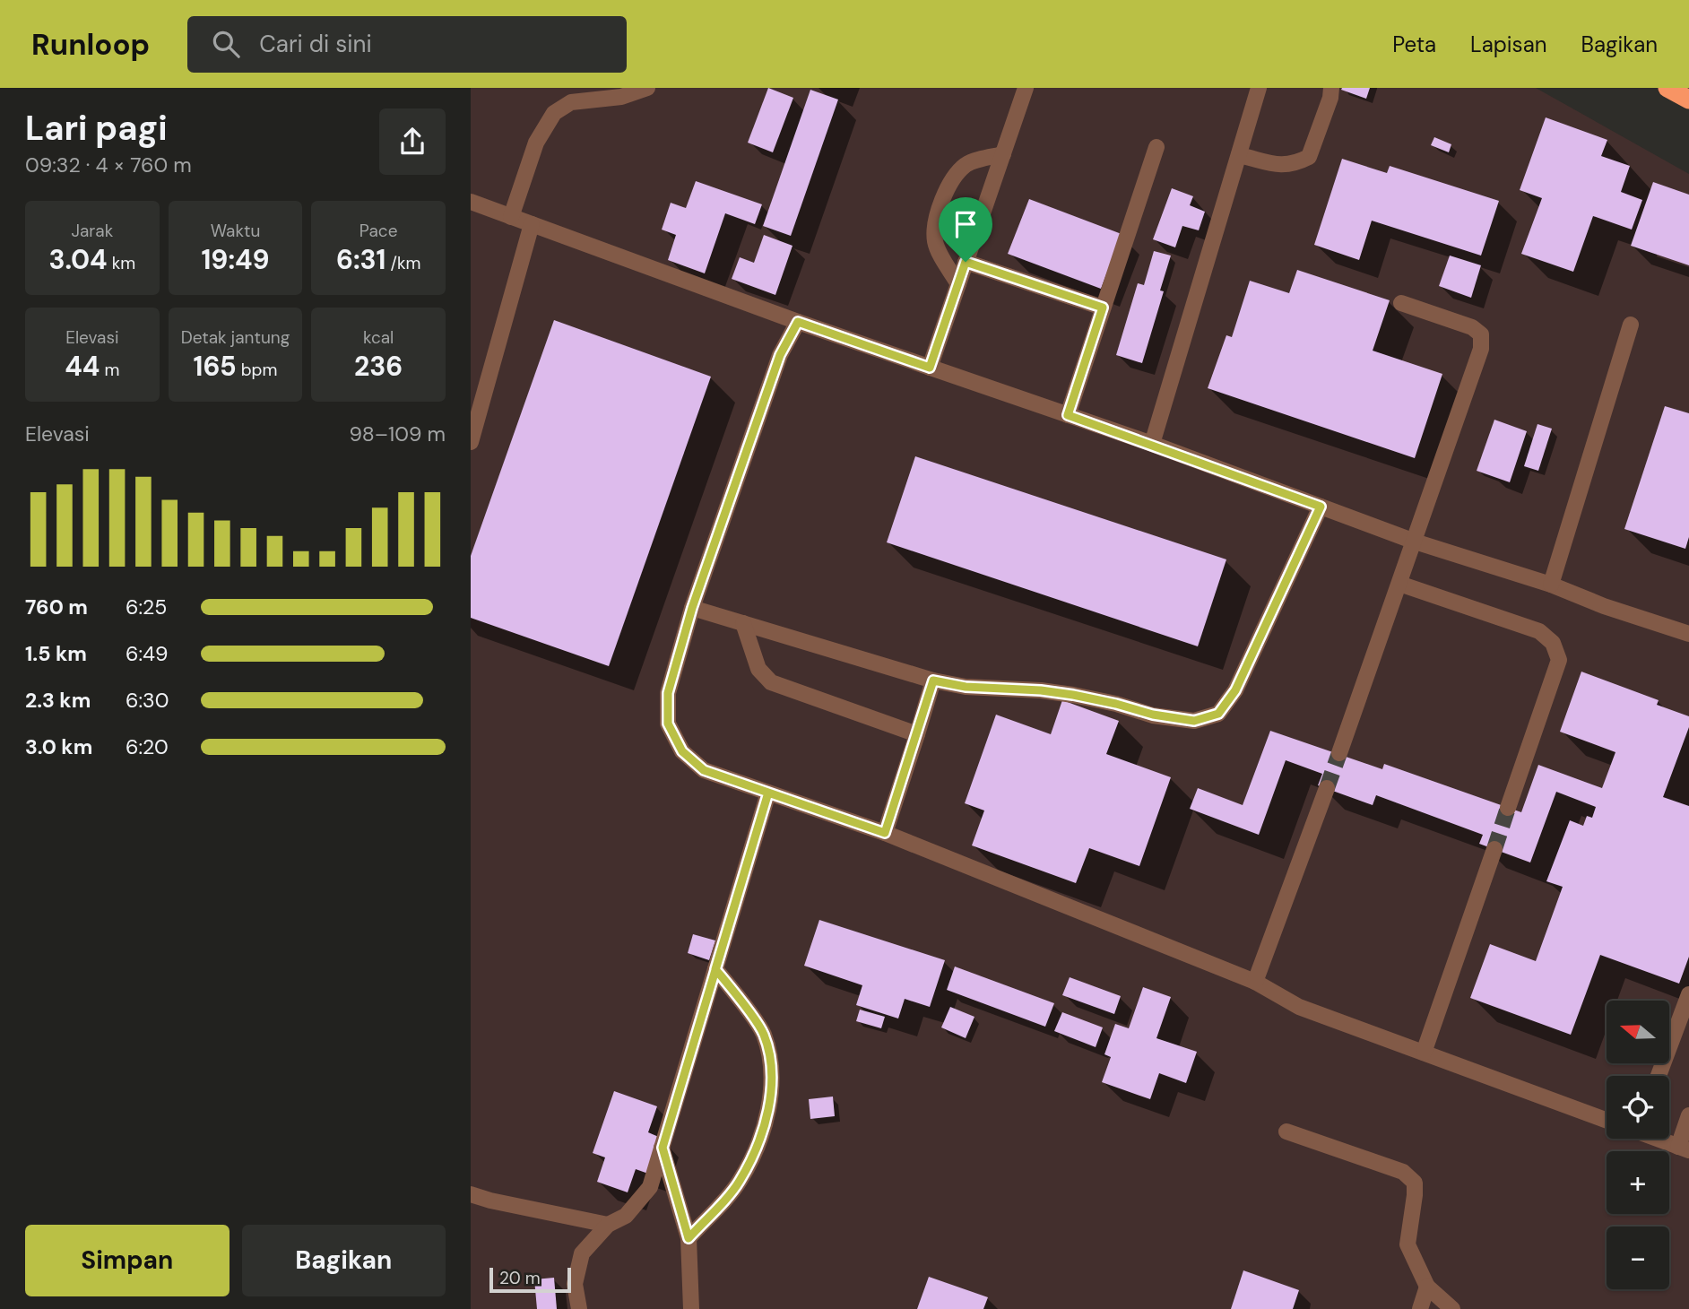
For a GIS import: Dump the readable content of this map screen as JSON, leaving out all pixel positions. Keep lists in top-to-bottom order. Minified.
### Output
{"scale_bar":"20 m","north":"left","page":{"header":"Runloop","search":"Cari di sini","nav":["Peta","Lapisan","Bagikan"],"heading":["Lari pagi","09:32 · 4 × 760 m"],"stats":[["Jarak","3.04 km"],["Waktu","19:49"],["Pace","6:31 /km"],["Elevasi","44 m"],["Detak jantung","165 bpm"],["kcal","236"]],"chart":["Elevasi","98–109 m"],"list":[{"name":"760 m","note":"6:25"},{"name":"1.5 km","note":"6:49"},{"name":"2.3 km","note":"6:30"},{"name":"3.0 km","note":"6:20"}],"map_buttons":["+","−"],"buttons":["Simpan","Bagikan"],"scale":"20 m"}}
